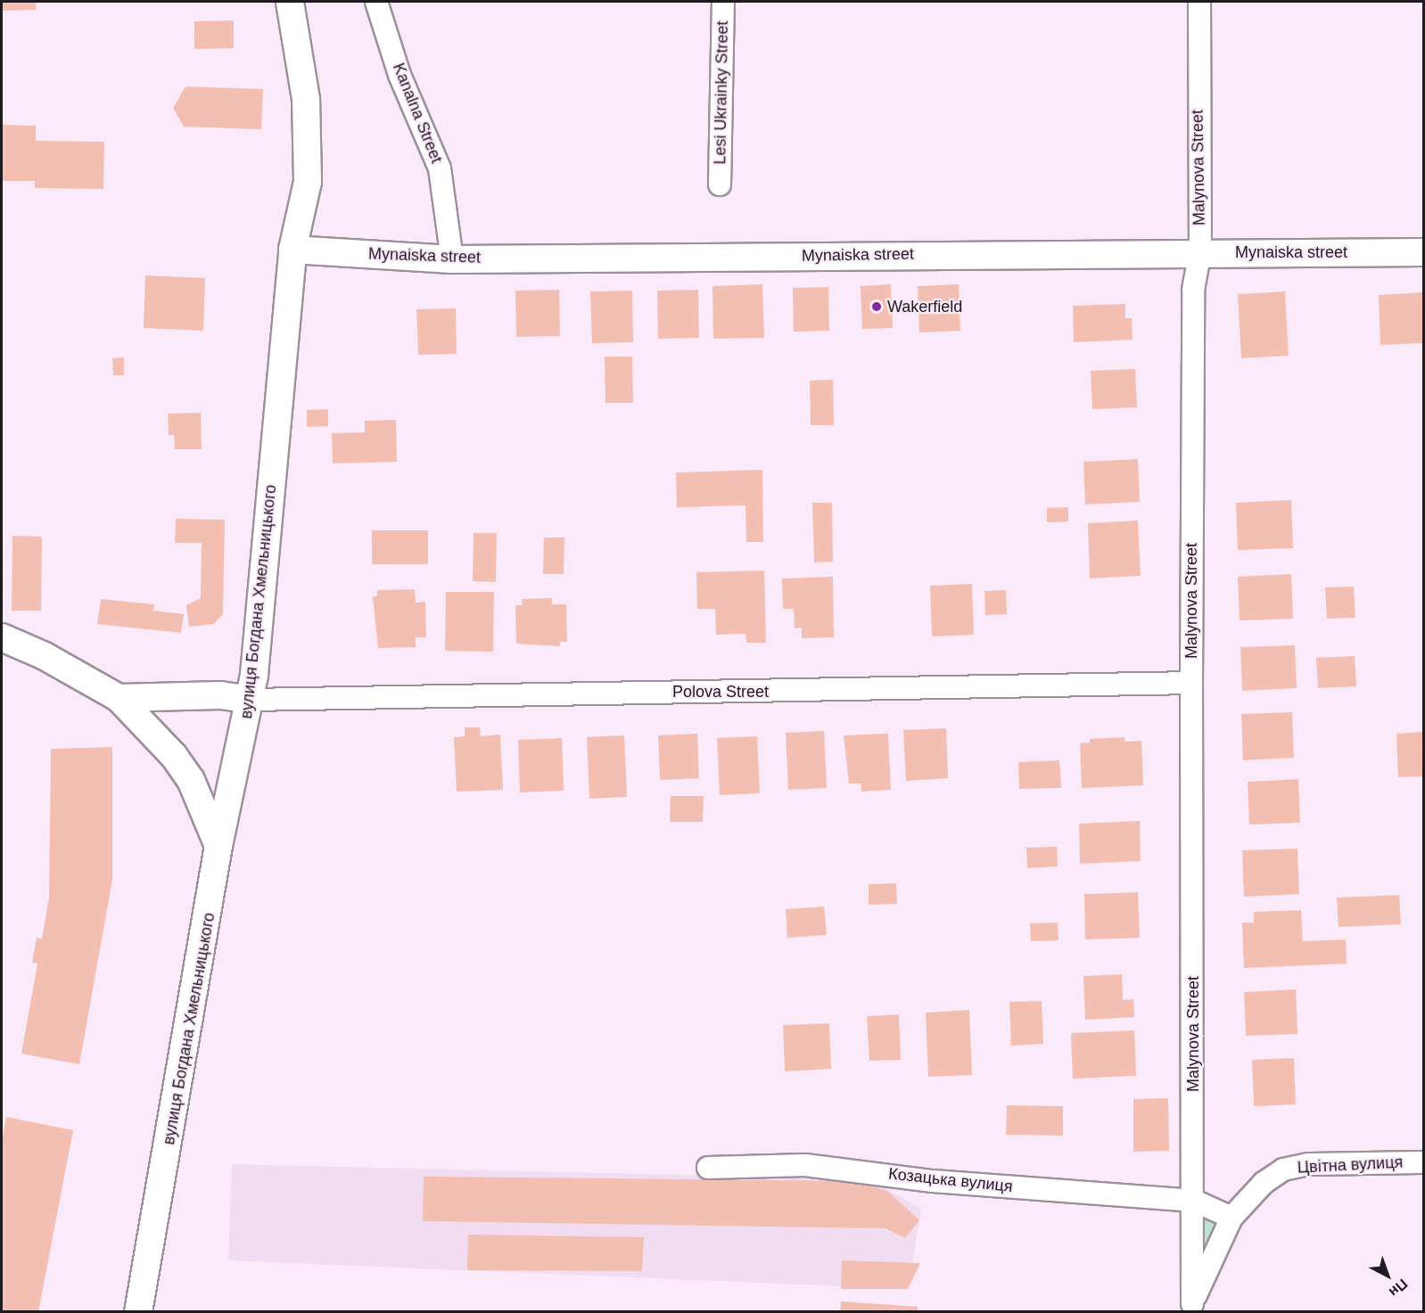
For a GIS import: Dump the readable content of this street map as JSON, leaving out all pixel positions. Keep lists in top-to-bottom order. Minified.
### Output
{"streets":{"street":["Lesi Ukrainky Street","Kanalna Street","Malynova Street","Mynaiska street","вулиця Богдана Хмельницького","Polova Street","Цвітна вулиця","Козацька вулиця"]},"crossings":[["Kanalna Street","Mynaiska street"],["Malynova Street","Mynaiska street"],["Malynova Street","Polova Street"],["Malynova Street","Цвітна вулиця"],["Malynova Street","Козацька вулиця"],["Mynaiska street","вулиця Богдана Хмельницького"],["вулиця Богдана Хмельницького","Polova Street"]],"places":["Wakerfield"],"north":"bottom right"}
